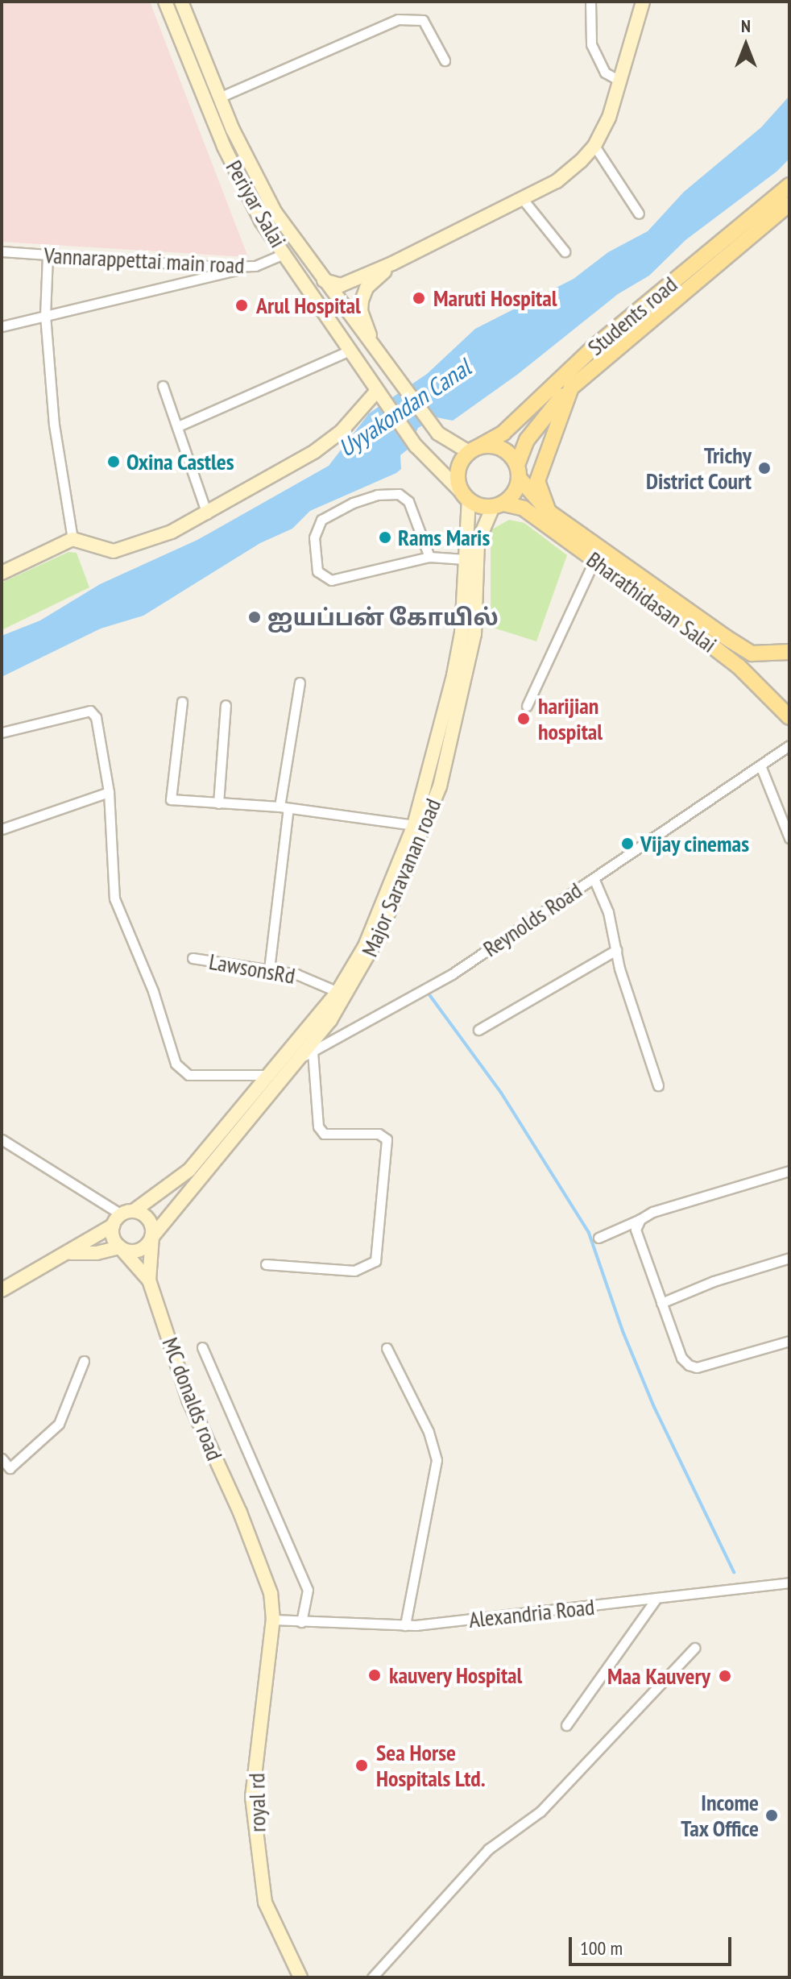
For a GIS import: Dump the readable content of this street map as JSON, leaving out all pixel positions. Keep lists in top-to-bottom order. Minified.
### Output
{"streets":{"main road":["Periyar Salai","Students road","Bharathidasan Salai","Major Saravanan road","MC donalds road","royal rd"],"street":["Vannarappettai main road","Reynolds Road","LawsonsRd","Alexandria Road"]},"crossings":[["Periyar Salai","Vannarappettai main road"],["Periyar Salai","Students road"],["Periyar Salai","Bharathidasan Salai"],["Periyar Salai","Major Saravanan road"],["Students road","Bharathidasan Salai"],["Students road","Major Saravanan road"],["Bharathidasan Salai","Major Saravanan road"],["Major Saravanan road","Reynolds Road"],["Major Saravanan road","LawsonsRd"],["Major Saravanan road","MC donalds road"],["MC donalds road","Alexandria Road"],["MC donalds road","royal rd"],["Alexandria Road","royal rd"]],"water":["Uyyakondan Canal"],"places":["Maruti Hospital","Arul Hospital","Oxina Castles","Trichy District Court","Rams Maris","ஐயப்பன் கோயில்","harijian hospital","Vijay cinemas","kauvery Hospital","Maa Kauvery","Sea Horse Hospitals Ltd.","Income Tax Office"],"scale_bar":"100 m","north":"top"}
